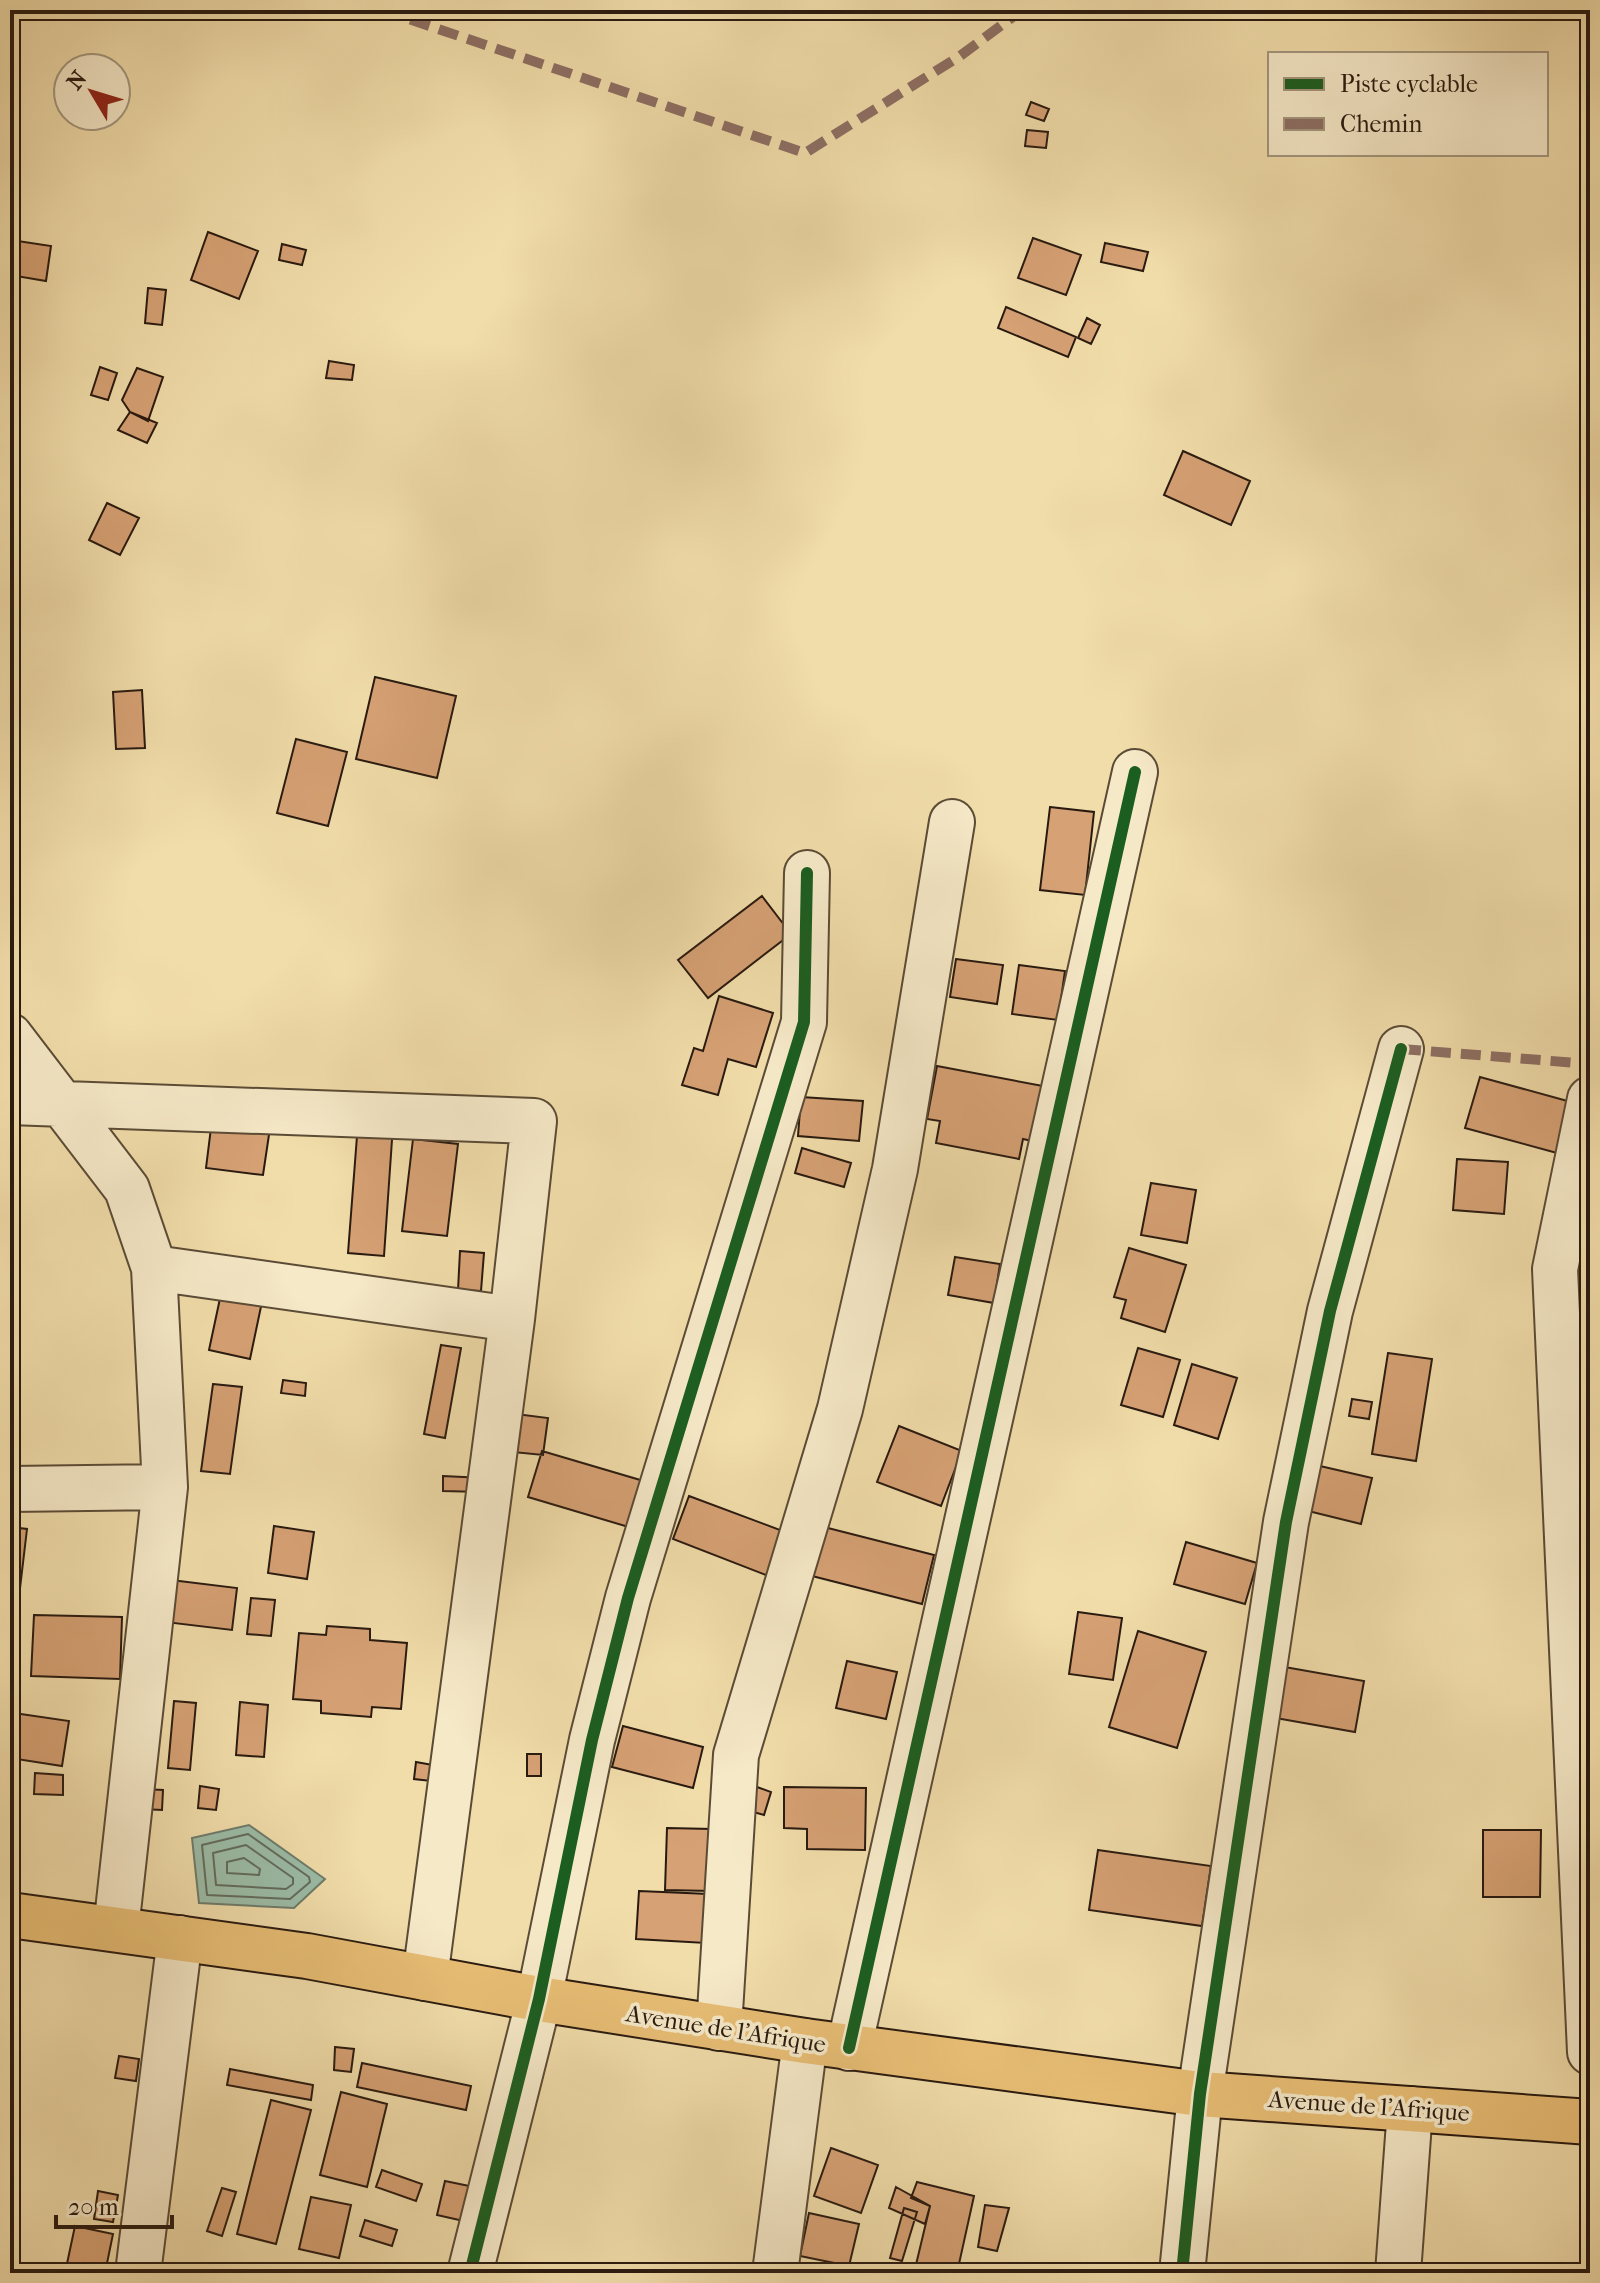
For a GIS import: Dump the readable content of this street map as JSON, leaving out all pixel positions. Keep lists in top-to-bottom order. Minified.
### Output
{"streets":{"main road":["Avenue de l'Afrique"]},"legend":["Piste cyclable","Chemin"],"scale_bar":"20 m","north":"top left"}
